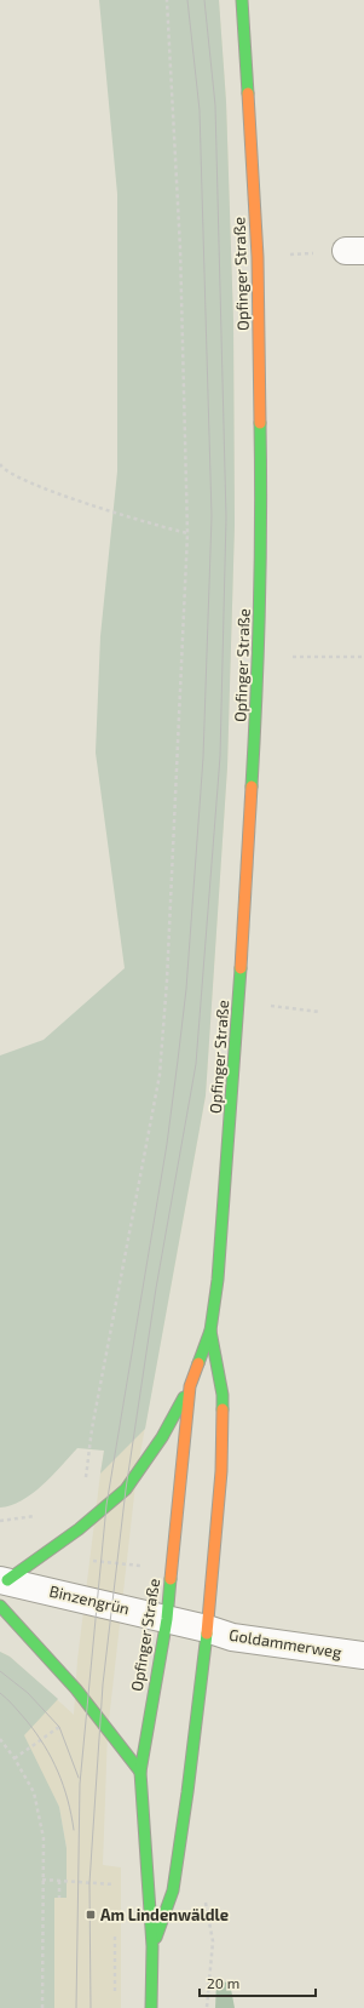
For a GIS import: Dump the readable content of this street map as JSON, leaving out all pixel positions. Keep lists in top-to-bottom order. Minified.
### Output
{"streets":{"street":["Opfinger Straße","Binzengrün","Goldammerweg"]},"crossings":[["Opfinger Straße","Binzengrün"],["Opfinger Straße","Goldammerweg"],["Binzengrün","Goldammerweg"]],"places":{"transit":["Am Lindenwäldle"]},"scale_bar":"20 m"}
